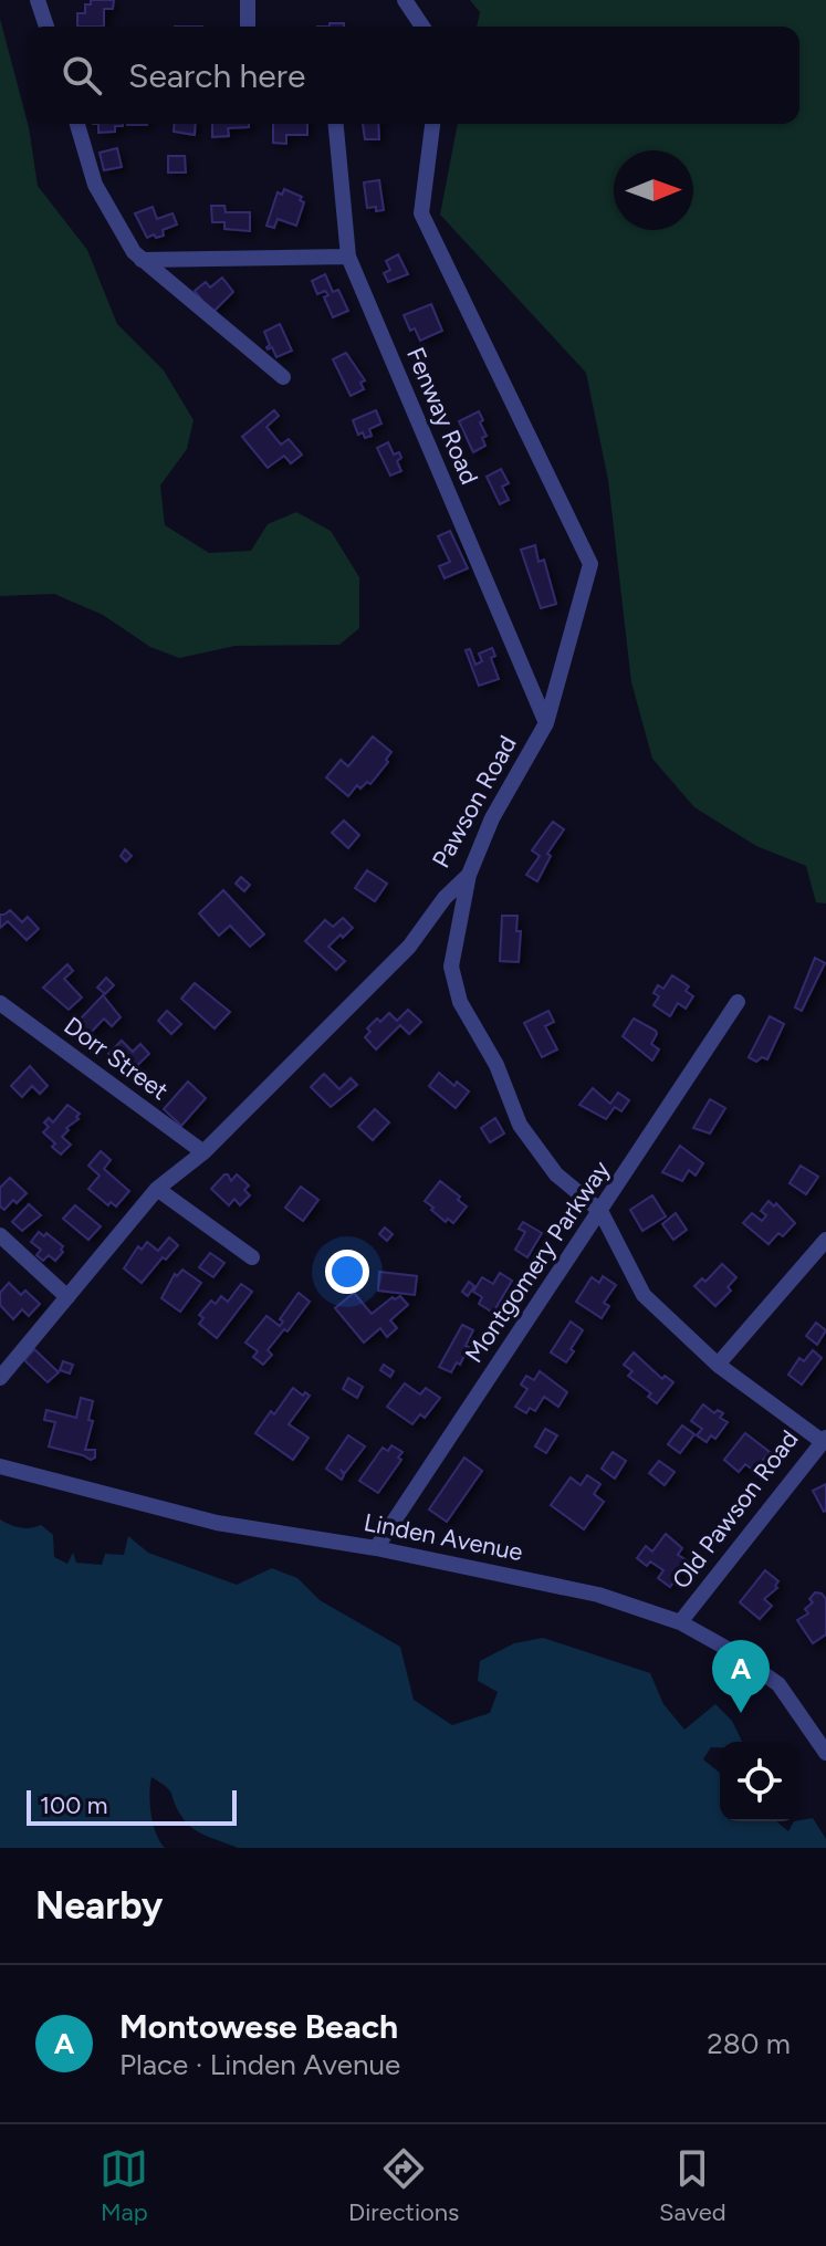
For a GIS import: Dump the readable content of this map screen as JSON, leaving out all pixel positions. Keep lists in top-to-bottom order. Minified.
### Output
{"streets":{"street":["Fenway Road","Pawson Road","Dorr Street","Montgomery Parkway","Old Pawson Road","Linden Avenue"]},"crossings":[["Fenway Road","Pawson Road"],["Pawson Road","Dorr Street"],["Pawson Road","Old Pawson Road"],["Montgomery Parkway","Old Pawson Road"],["Montgomery Parkway","Linden Avenue"],["Old Pawson Road","Linden Avenue"]],"scale_bar":"100 m","north":"right","page":{"search":"Search here","pins":"A","scale":"100 m","heading":"Nearby","list":[{"mark":"A","name":"Montowese Beach","note":"Place · Linden Avenue","value":"280 m"}],"nav":["Map","Directions","Saved"]}}
